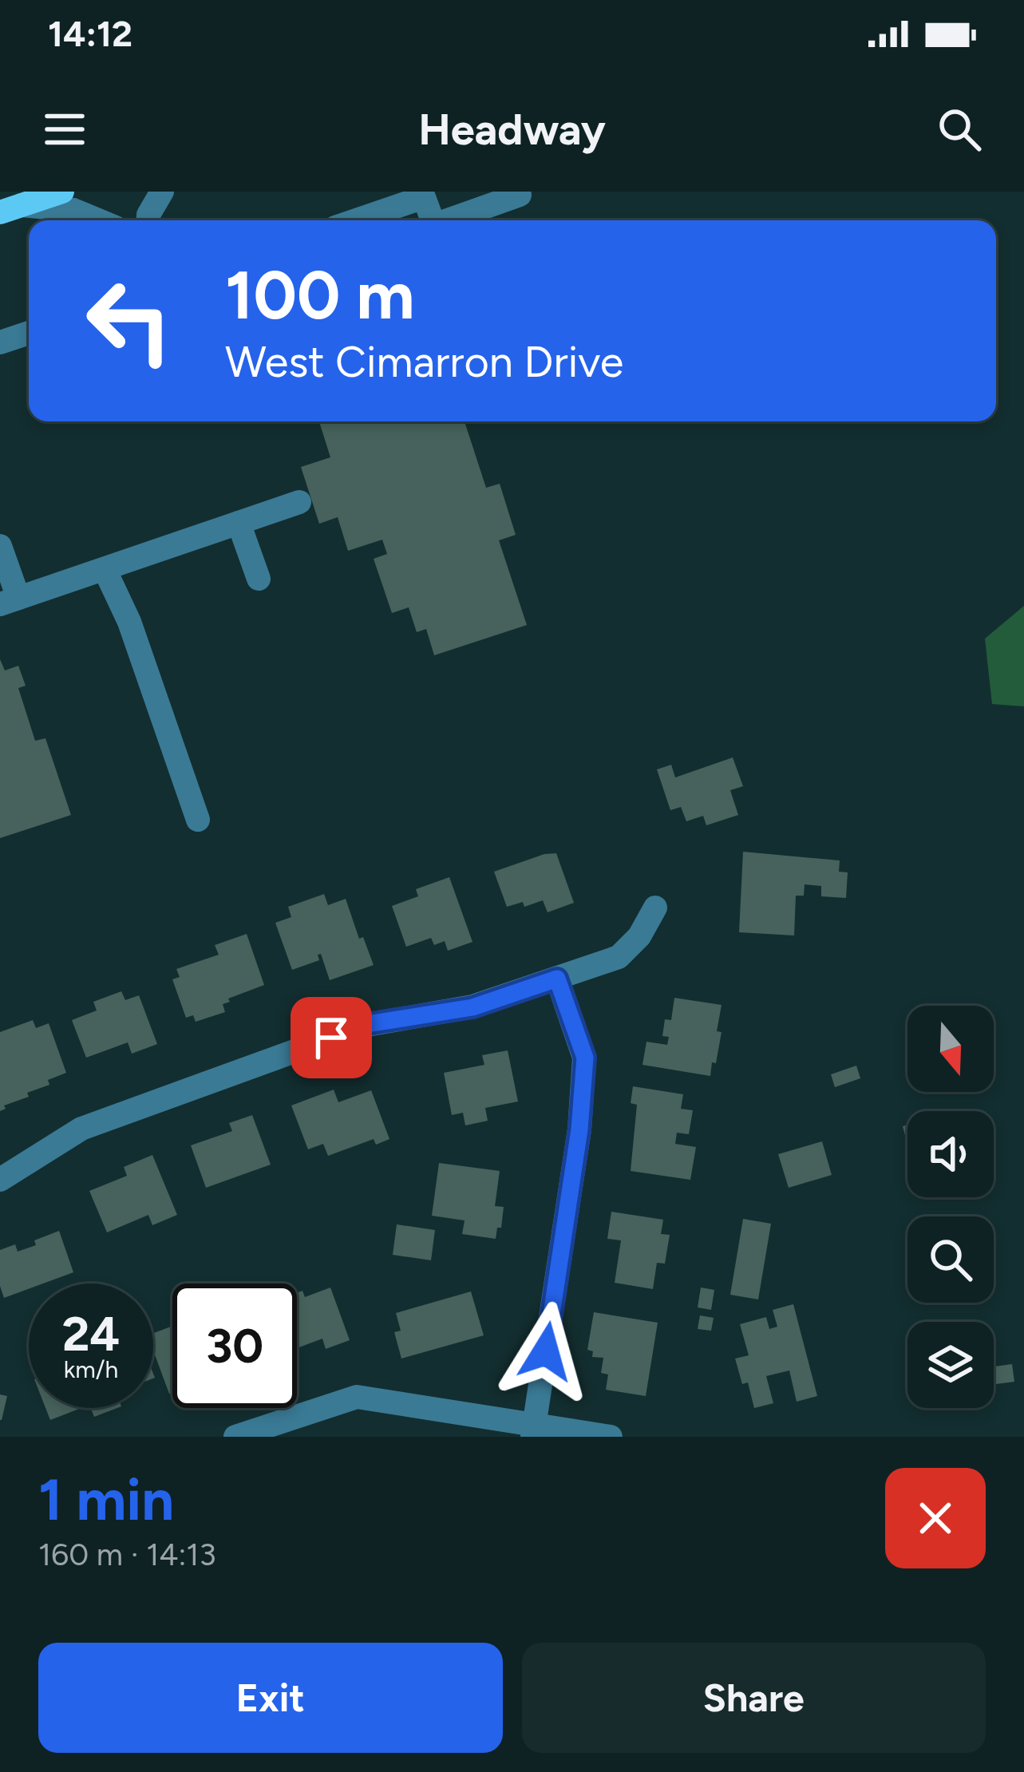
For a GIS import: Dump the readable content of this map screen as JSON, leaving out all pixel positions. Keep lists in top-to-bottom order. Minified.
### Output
{"north":"bottom","page":{"status":"14:12","header":"Headway","turn":["100 m","West Cimarron Drive"],"speed":"24 km/h","limit":"30","heading":["1 min","160 m · 14:13"],"buttons":["Exit","Share"]}}
